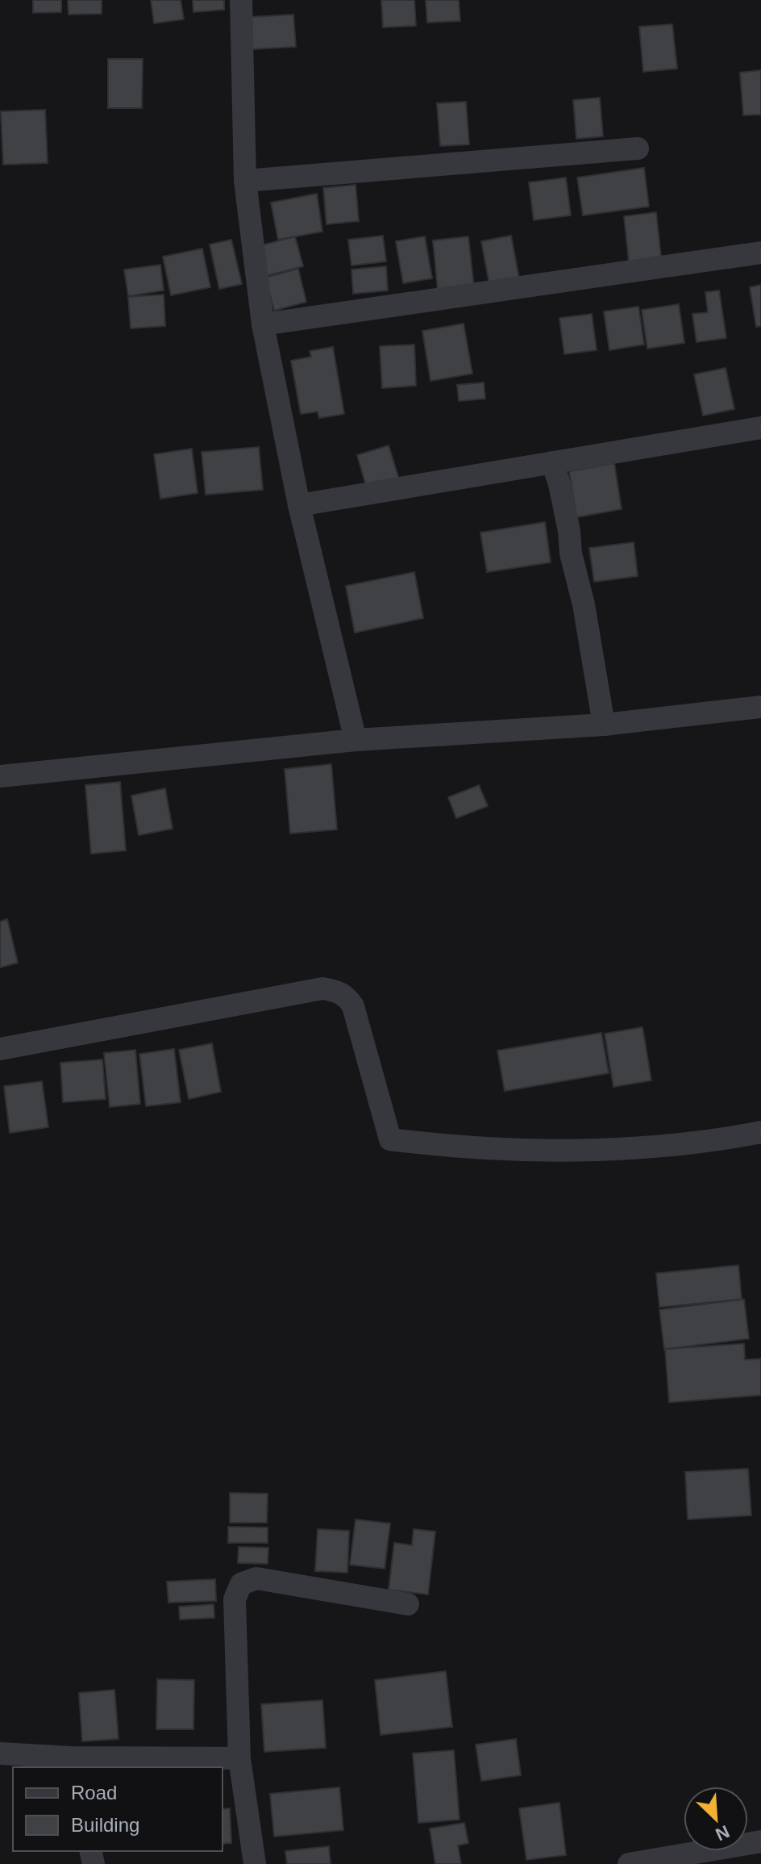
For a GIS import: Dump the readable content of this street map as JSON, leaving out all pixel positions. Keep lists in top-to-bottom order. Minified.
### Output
{"legend":["Road","Building"],"north":"bottom right"}
